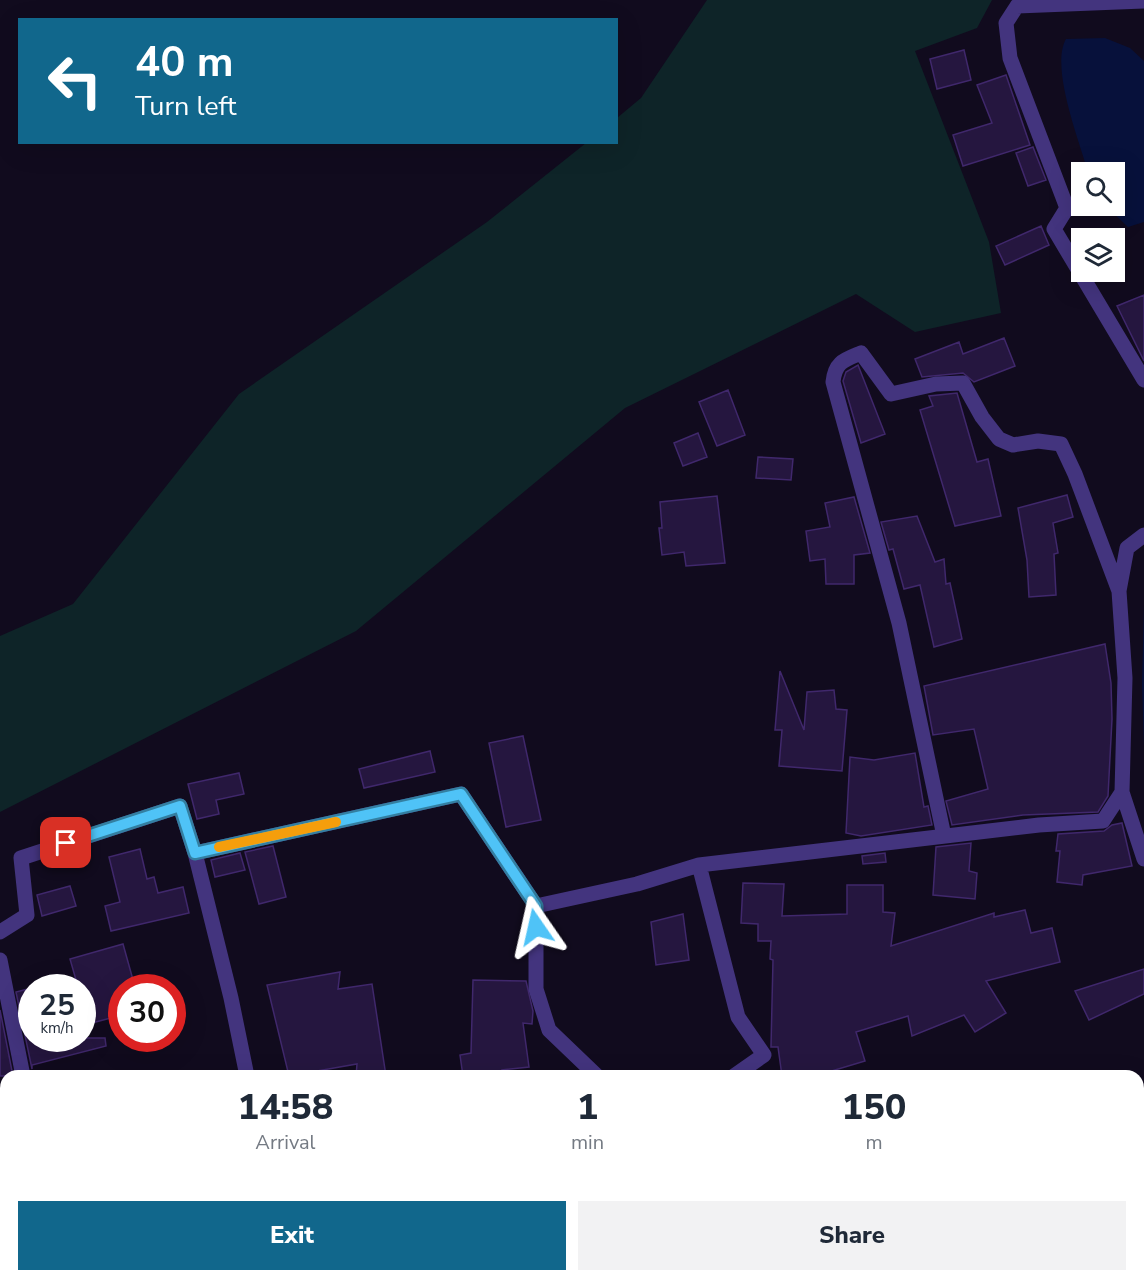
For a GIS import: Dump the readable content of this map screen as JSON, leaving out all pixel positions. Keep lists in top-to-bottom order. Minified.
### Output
{"page":{"turn":["40 m","Turn left"],"speed":"25 km/h","limit":"30","eta":["14:58","Arrival","1","min","150","m"],"buttons":["Exit","Share"]}}
